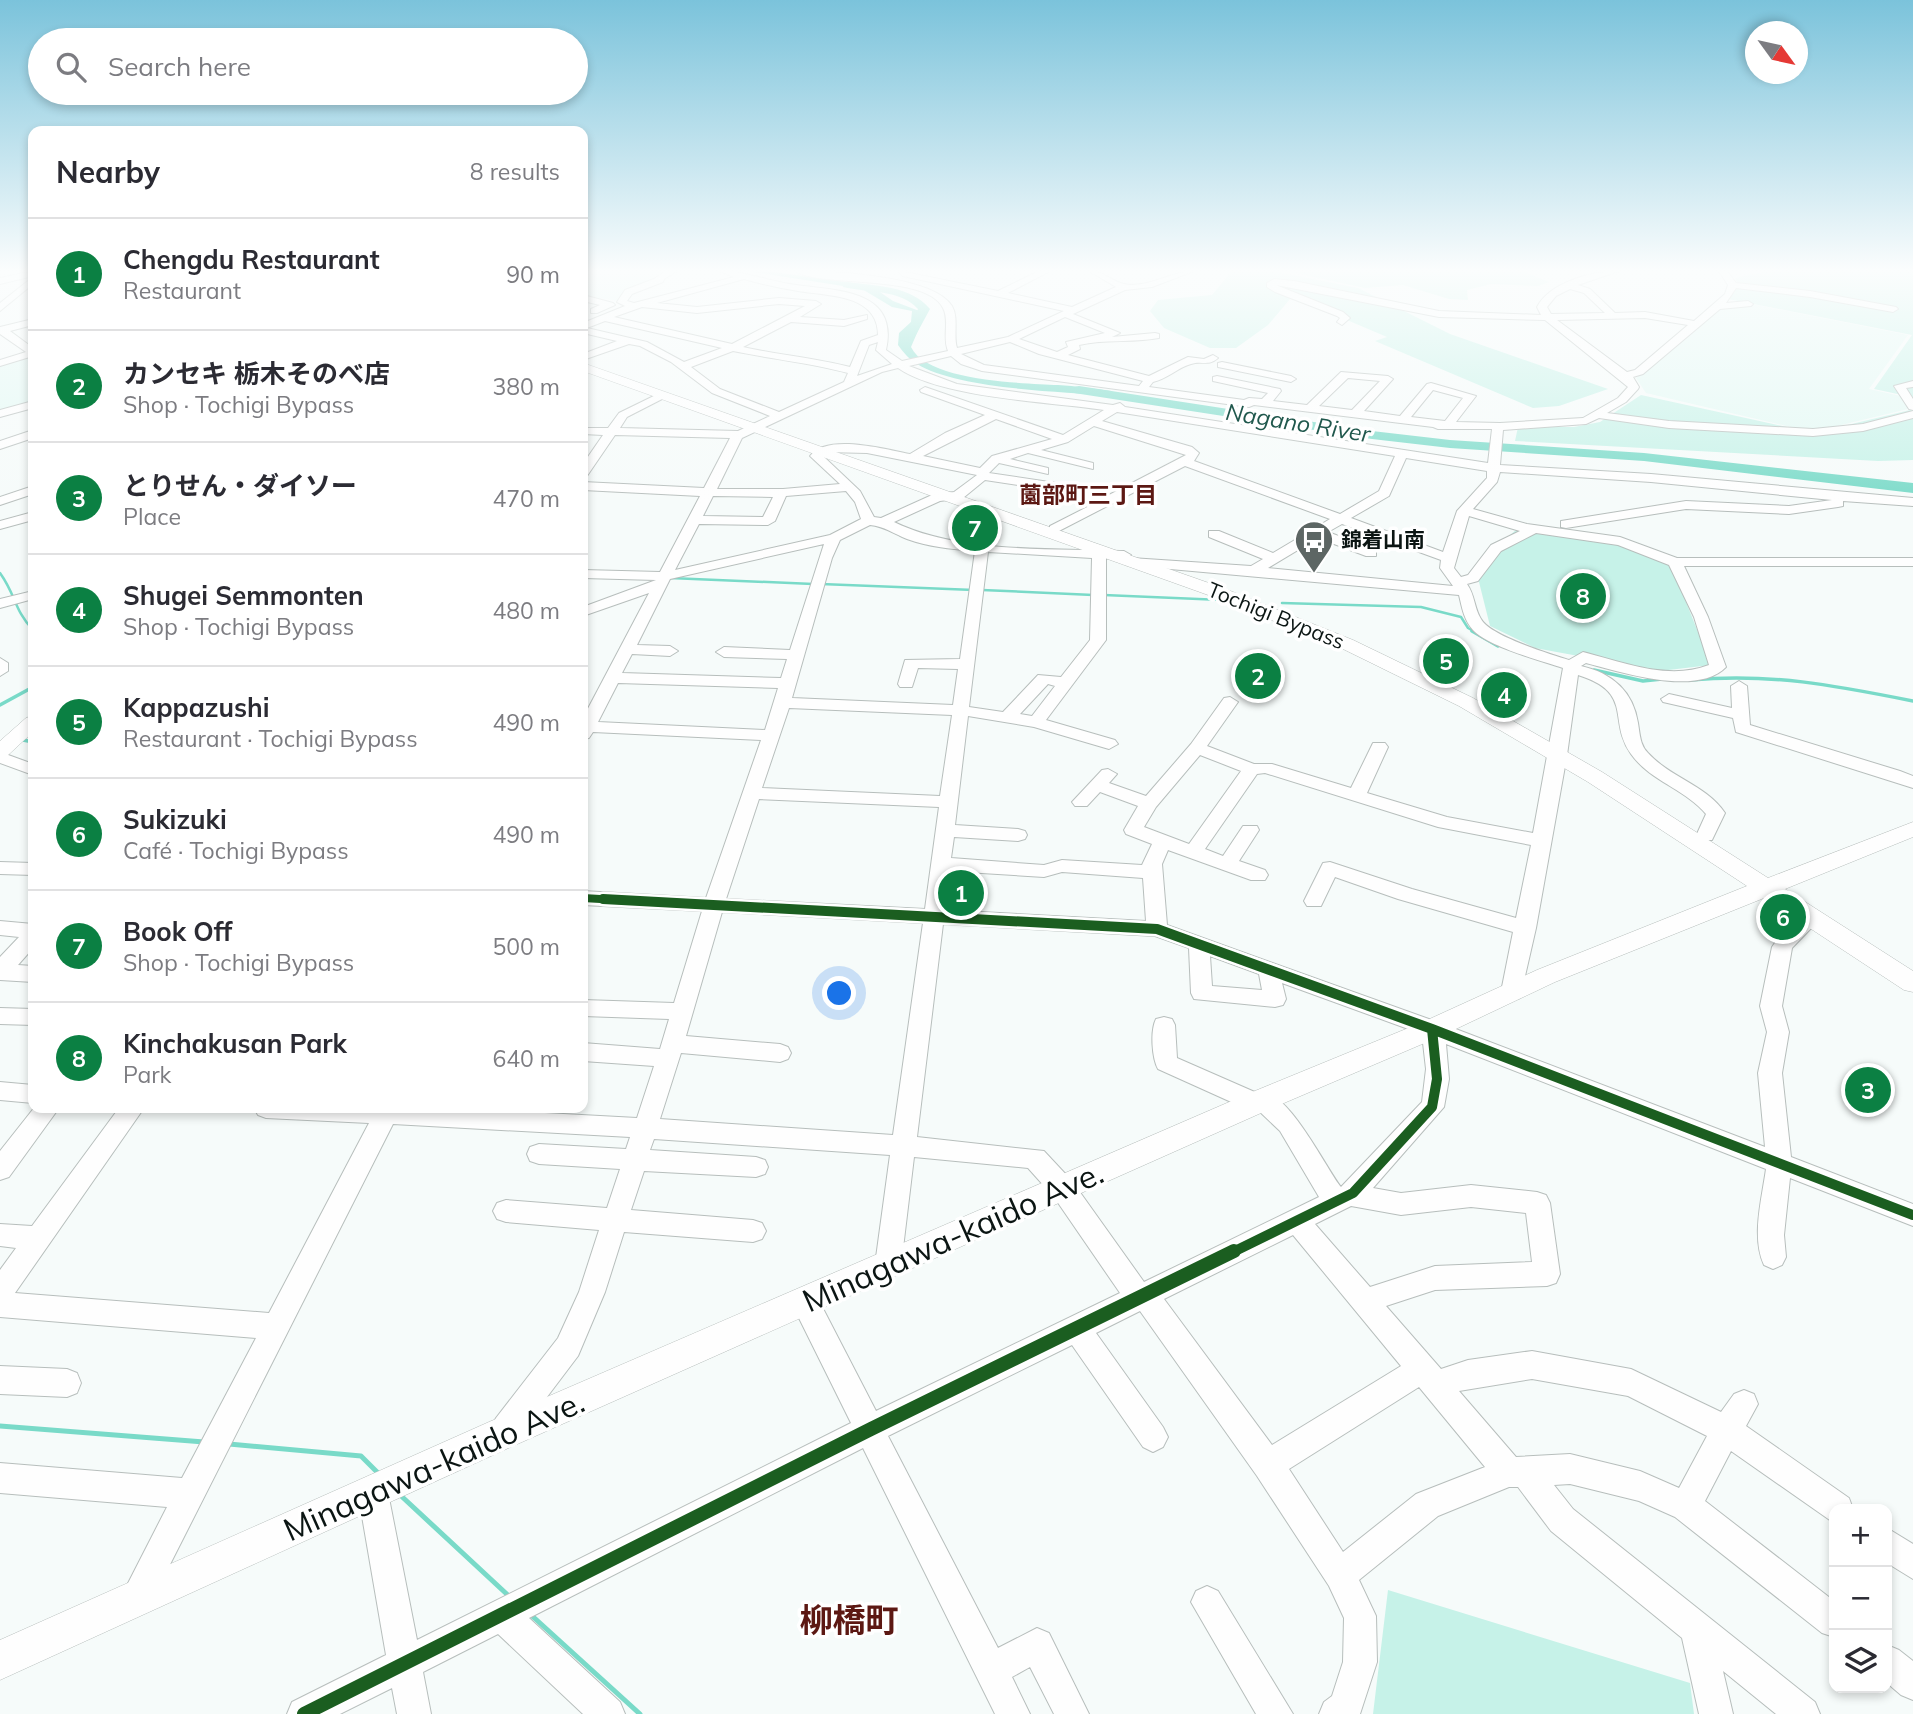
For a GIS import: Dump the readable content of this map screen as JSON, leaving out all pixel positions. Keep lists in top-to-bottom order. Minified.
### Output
{"streets":{"main road":["Tochigi Bypass","Minagawa-kaido Ave."]},"crossings":[["Tochigi Bypass","Minagawa-kaido Ave."]],"districts":["薗部町三丁目","柳橋町"],"water":["Nagano River"],"places":{"bus stop":["錦着山南"]},"north":"bottom right","page":{"search":"Search here","heading":["Nearby","8 results"],"list":[{"mark":"1","name":"Chengdu Restaurant","note":"Restaurant","value":"90 m"},{"mark":"2","name":"カンセキ 栃木そのべ店","note":"Shop · Tochigi Bypass","value":"380 m"},{"mark":"3","name":"とりせん・ダイソー","note":"Place","value":"470 m"},{"mark":"4","name":"Shugei Semmonten","note":"Shop · Tochigi Bypass","value":"480 m"},{"mark":"5","name":"Kappazushi","note":"Restaurant · Tochigi Bypass","value":"490 m"},{"mark":"6","name":"Sukizuki","note":"Café · Tochigi Bypass","value":"490 m"},{"mark":"7","name":"Book Off","note":"Shop · Tochigi Bypass","value":"500 m"},{"mark":"8","name":"Kinchakusan Park","note":"Park","value":"640 m"}],"pins":["7","8","5","2","4","1","6","3"],"map_buttons":["+","−"]}}
